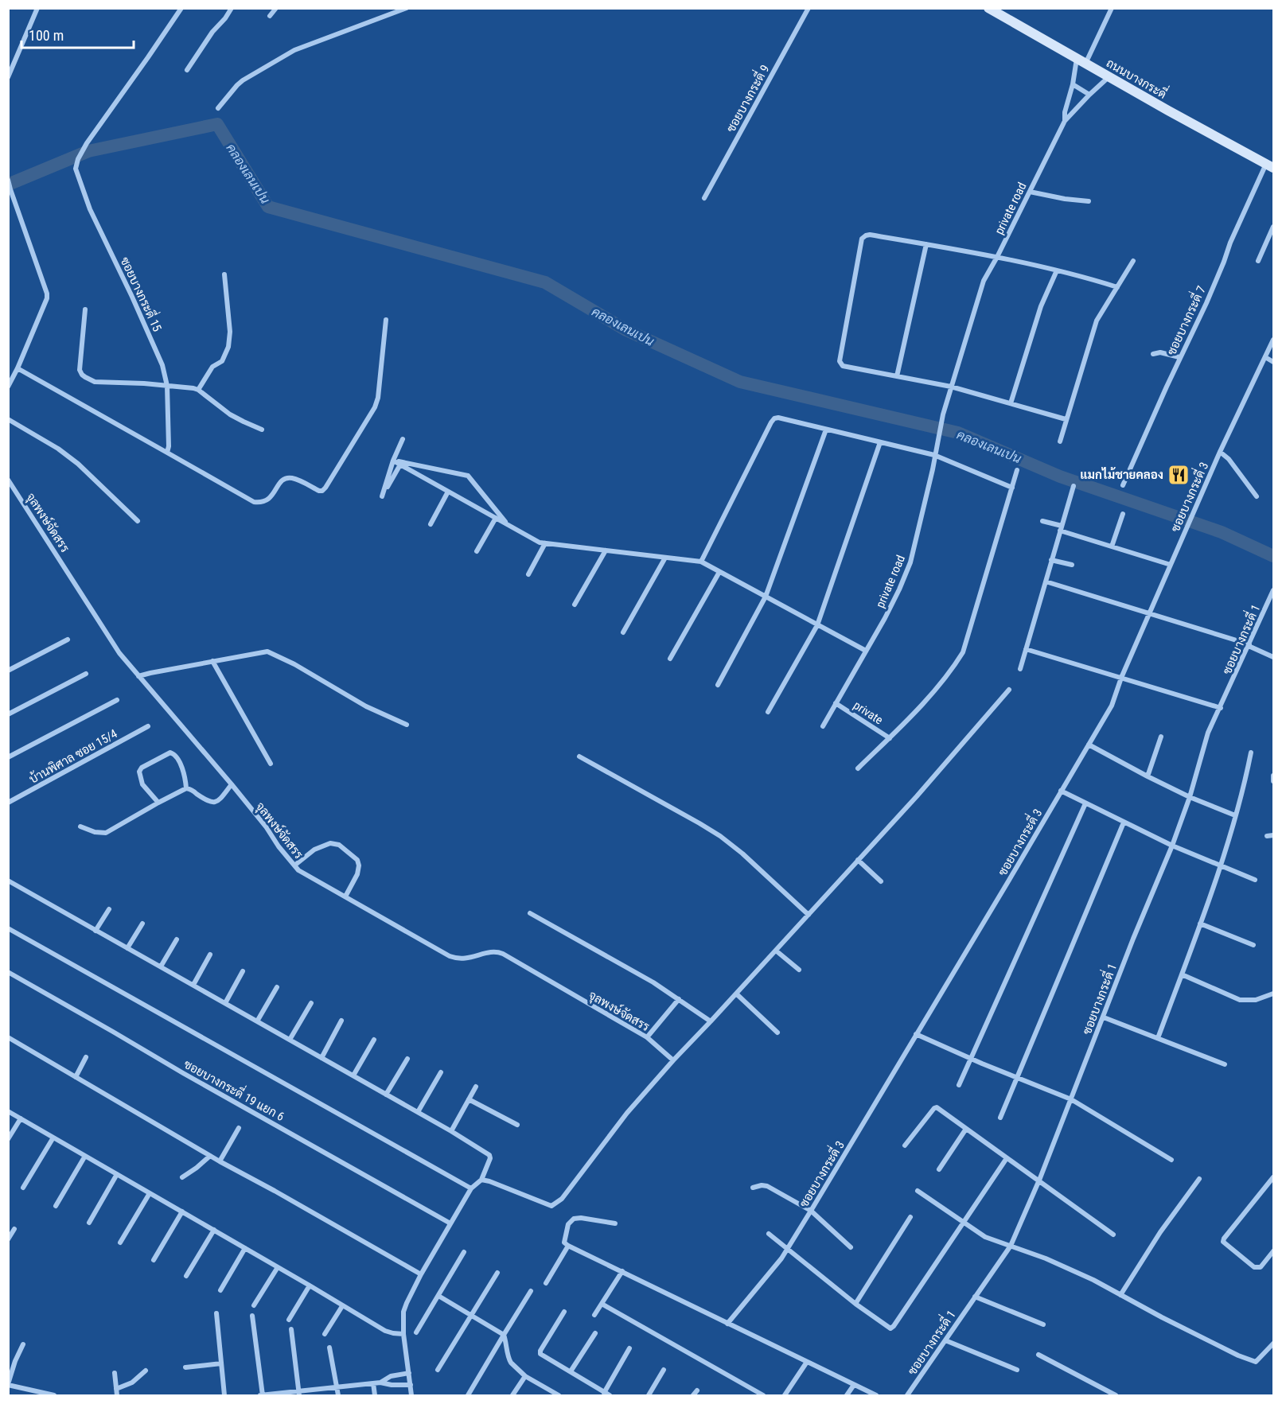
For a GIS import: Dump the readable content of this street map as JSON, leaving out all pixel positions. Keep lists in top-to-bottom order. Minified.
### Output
{"streets":{"street":["ถนนบางกระดี่","ซอยบางกระดี่ 9","private road","ซอยบางกระดี่ 15","ซอยบางกระดี่ 7","ซอยบางกระดี่ 3","จุลพงษ์จัดสรร","ซอยบางกระดี่ 1","private","บ้านพิศาล ซอย 15/4","ซอยบางกระดี่ 19 แยก 6"]},"crossings":[["ถนนบางกระดี่","ซอยบางกระดี่ 7"],["private road","private"]],"water":["คลองเลนเปน"],"places":{"restaurant":["แมกไม้ชายคลอง"]},"scale_bar":"100 m"}
